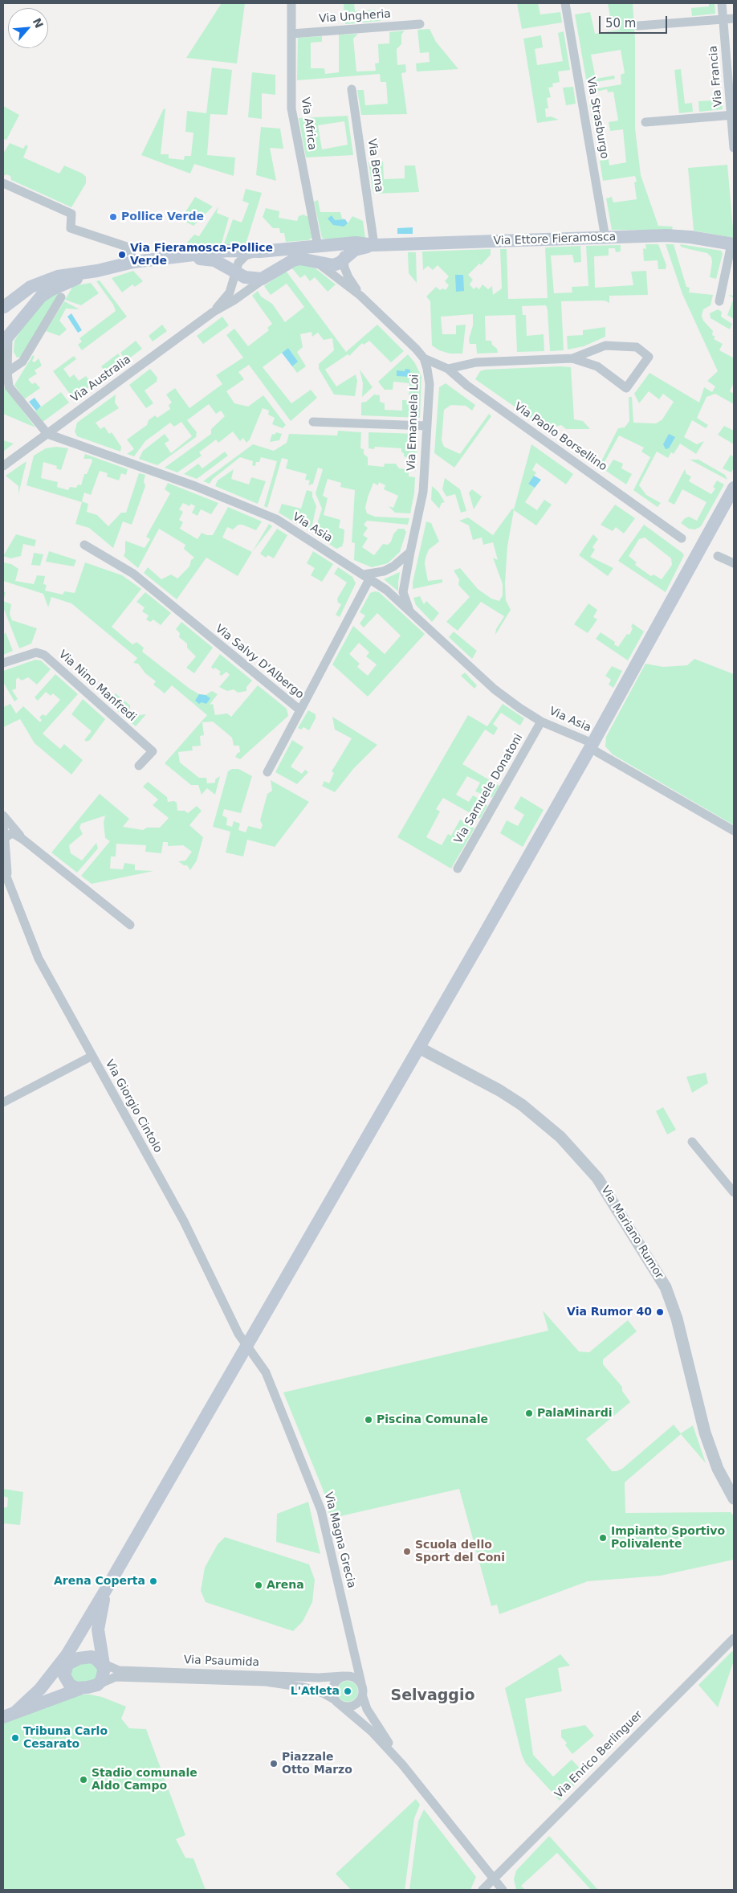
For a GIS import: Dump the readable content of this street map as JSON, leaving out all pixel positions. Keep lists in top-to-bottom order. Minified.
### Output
{"streets":{"main road":["Via Ettore Fieramosca"],"street":["Via Ungheria","Via Francia","Via Strasburgo","Via Africa","Via Berna","Via Australia","Via Emanuela Loi","Via Paolo Borsellino","Via Asia","Via Salvy D'Albergo","Via Nino Manfredi","Via Samuele Donatoni","Via Giorgio Cintolo","Via Mariano Rumor","Via Magna Grecia","Via Psaumida","Via Enrico Berlinguer"]},"crossings":[["Via Ungheria","Via Africa"],["Via Strasburgo","Via Ettore Fieramosca"],["Via Berna","Via Ettore Fieramosca"],["Via Australia","Via Asia"],["Via Emanuela Loi","Via Paolo Borsellino"],["Via Emanuela Loi","Via Asia"],["Via Asia","Via Salvy D'Albergo"],["Via Asia","Via Samuele Donatoni"],["Via Giorgio Cintolo","Via Magna Grecia"],["Via Magna Grecia","Via Psaumida"]],"districts":["Selvaggio"],"places":["Pollice Verde","Via Fieramosca-Pollice Verde","Via Rumor 40","PalaMinardi","Piscina Comunale","Impianto Sportivo Polivalente","Scuola dello Sport del Coni","Arena Coperta","Arena","L'Atleta","Tribuna Carlo Cesarato","Piazzale Otto Marzo","Stadio comunale Aldo Campo"],"scale_bar":"50 m","north":"top right"}
